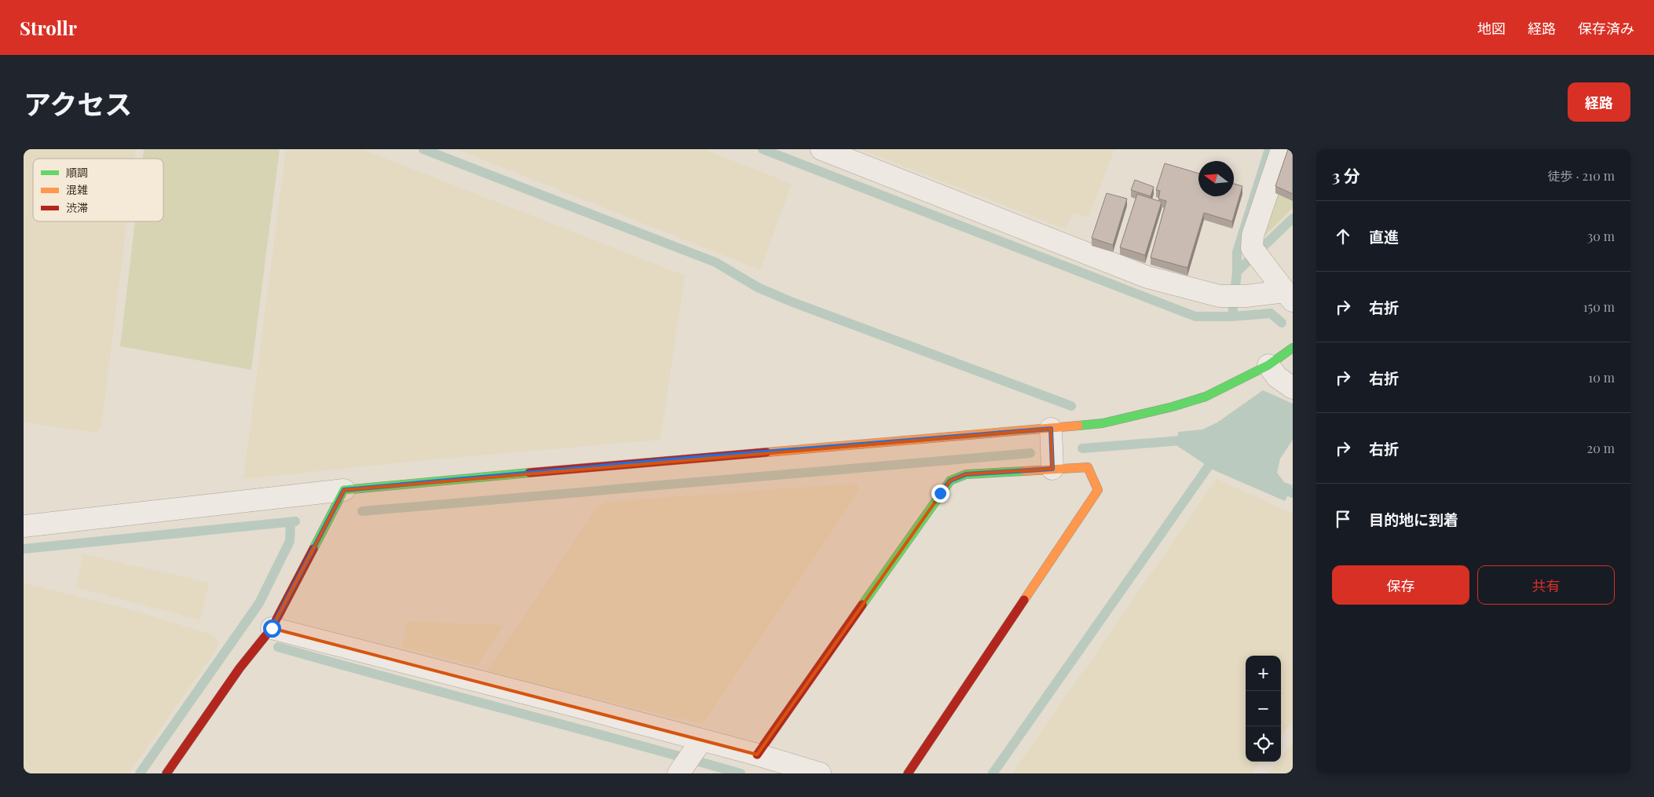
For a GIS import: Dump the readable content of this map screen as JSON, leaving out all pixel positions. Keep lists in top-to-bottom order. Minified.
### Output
{"legend":["順調","混雑","渋滞"],"north":"left","page":{"header":"Strollr","nav":["地図","経路","保存済み"],"title":"アクセス","buttons":["経路",["保存","共有"]],"heading":["3 分","徒歩 · 210 m"],"list":[["直進","30 m"],["右折","150 m"],["右折","10 m"],["右折","20 m"],"目的地に到着"],"map_buttons":["+","−"]}}
